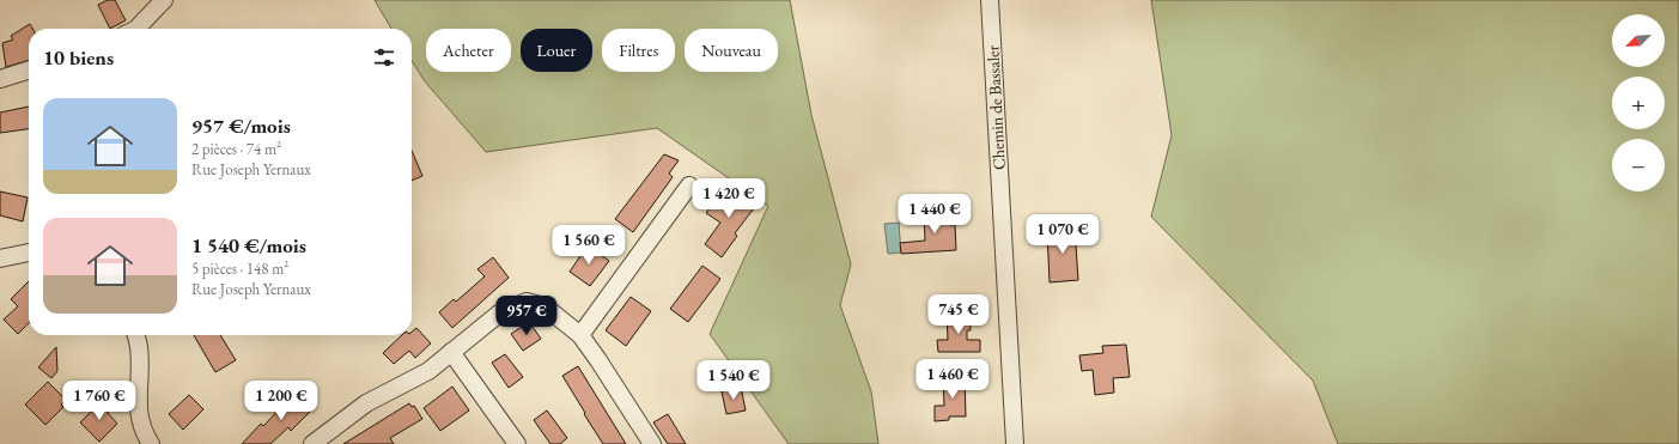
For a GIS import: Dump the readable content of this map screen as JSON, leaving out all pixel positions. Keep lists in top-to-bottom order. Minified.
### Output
{"streets":{"street":["Chemin de Bassaler"]},"north":"bottom left","page":{"map_buttons":["+","−"],"chip":["Acheter","Louer","Filtres","Nouveau"],"heading":"10 biens","list":[{"name":"957 €/mois","note":"2 pièces · 74 m² · Rue Joseph Yernaux"},{"name":"1 540 €/mois","note":"5 pièces · 148 m² · Rue Joseph Yernaux"}],"price":["1 420 €","1 440 €","1 070 €","1 560 €","745 €","957 €","1 460 €","1 540 €","1 760 €","1 200 €"]}}
